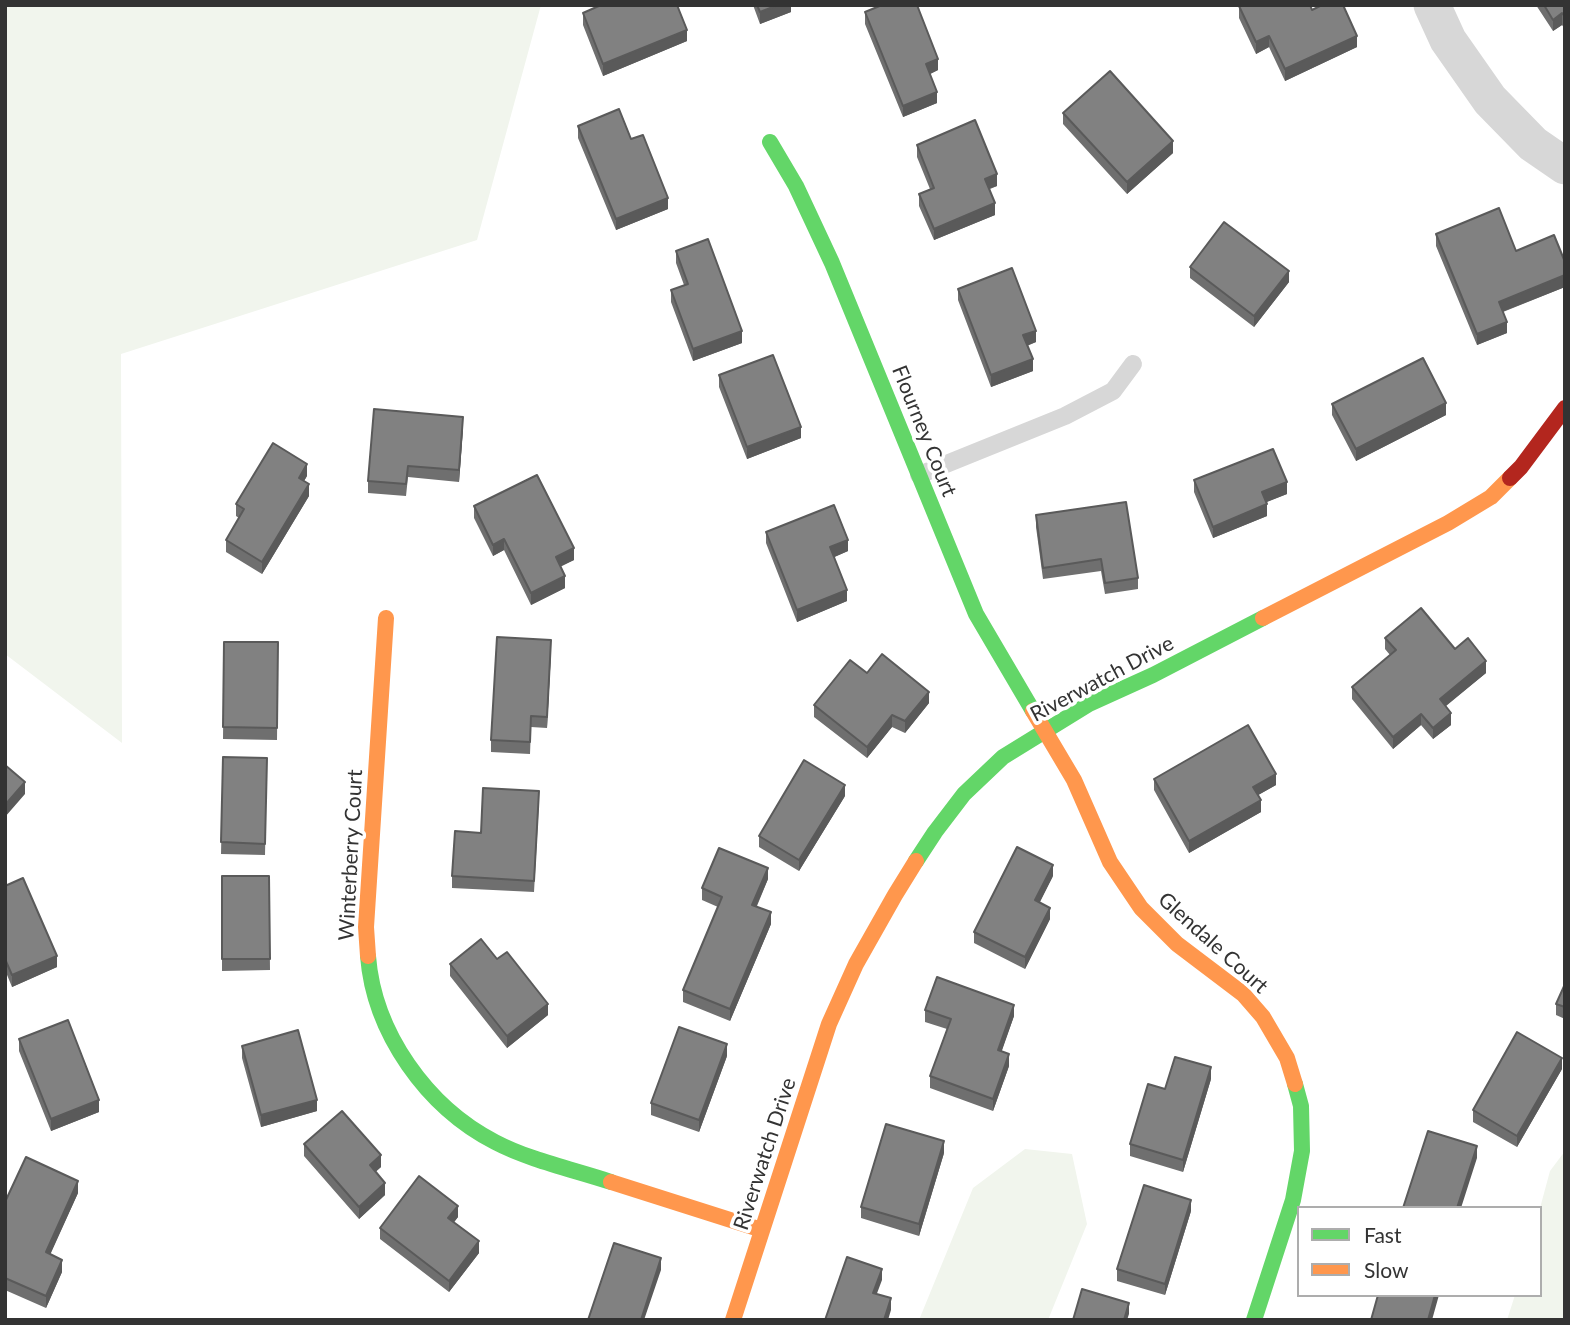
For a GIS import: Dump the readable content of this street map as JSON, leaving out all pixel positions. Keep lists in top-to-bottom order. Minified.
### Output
{"streets":{"street":["Flourney Court","Riverwatch Drive","Winterberry Court","Glendale Court"]},"crossings":[["Flourney Court","Riverwatch Drive"],["Flourney Court","Glendale Court"],["Riverwatch Drive","Winterberry Court"],["Riverwatch Drive","Glendale Court"]],"legend":["Fast","Slow"]}
